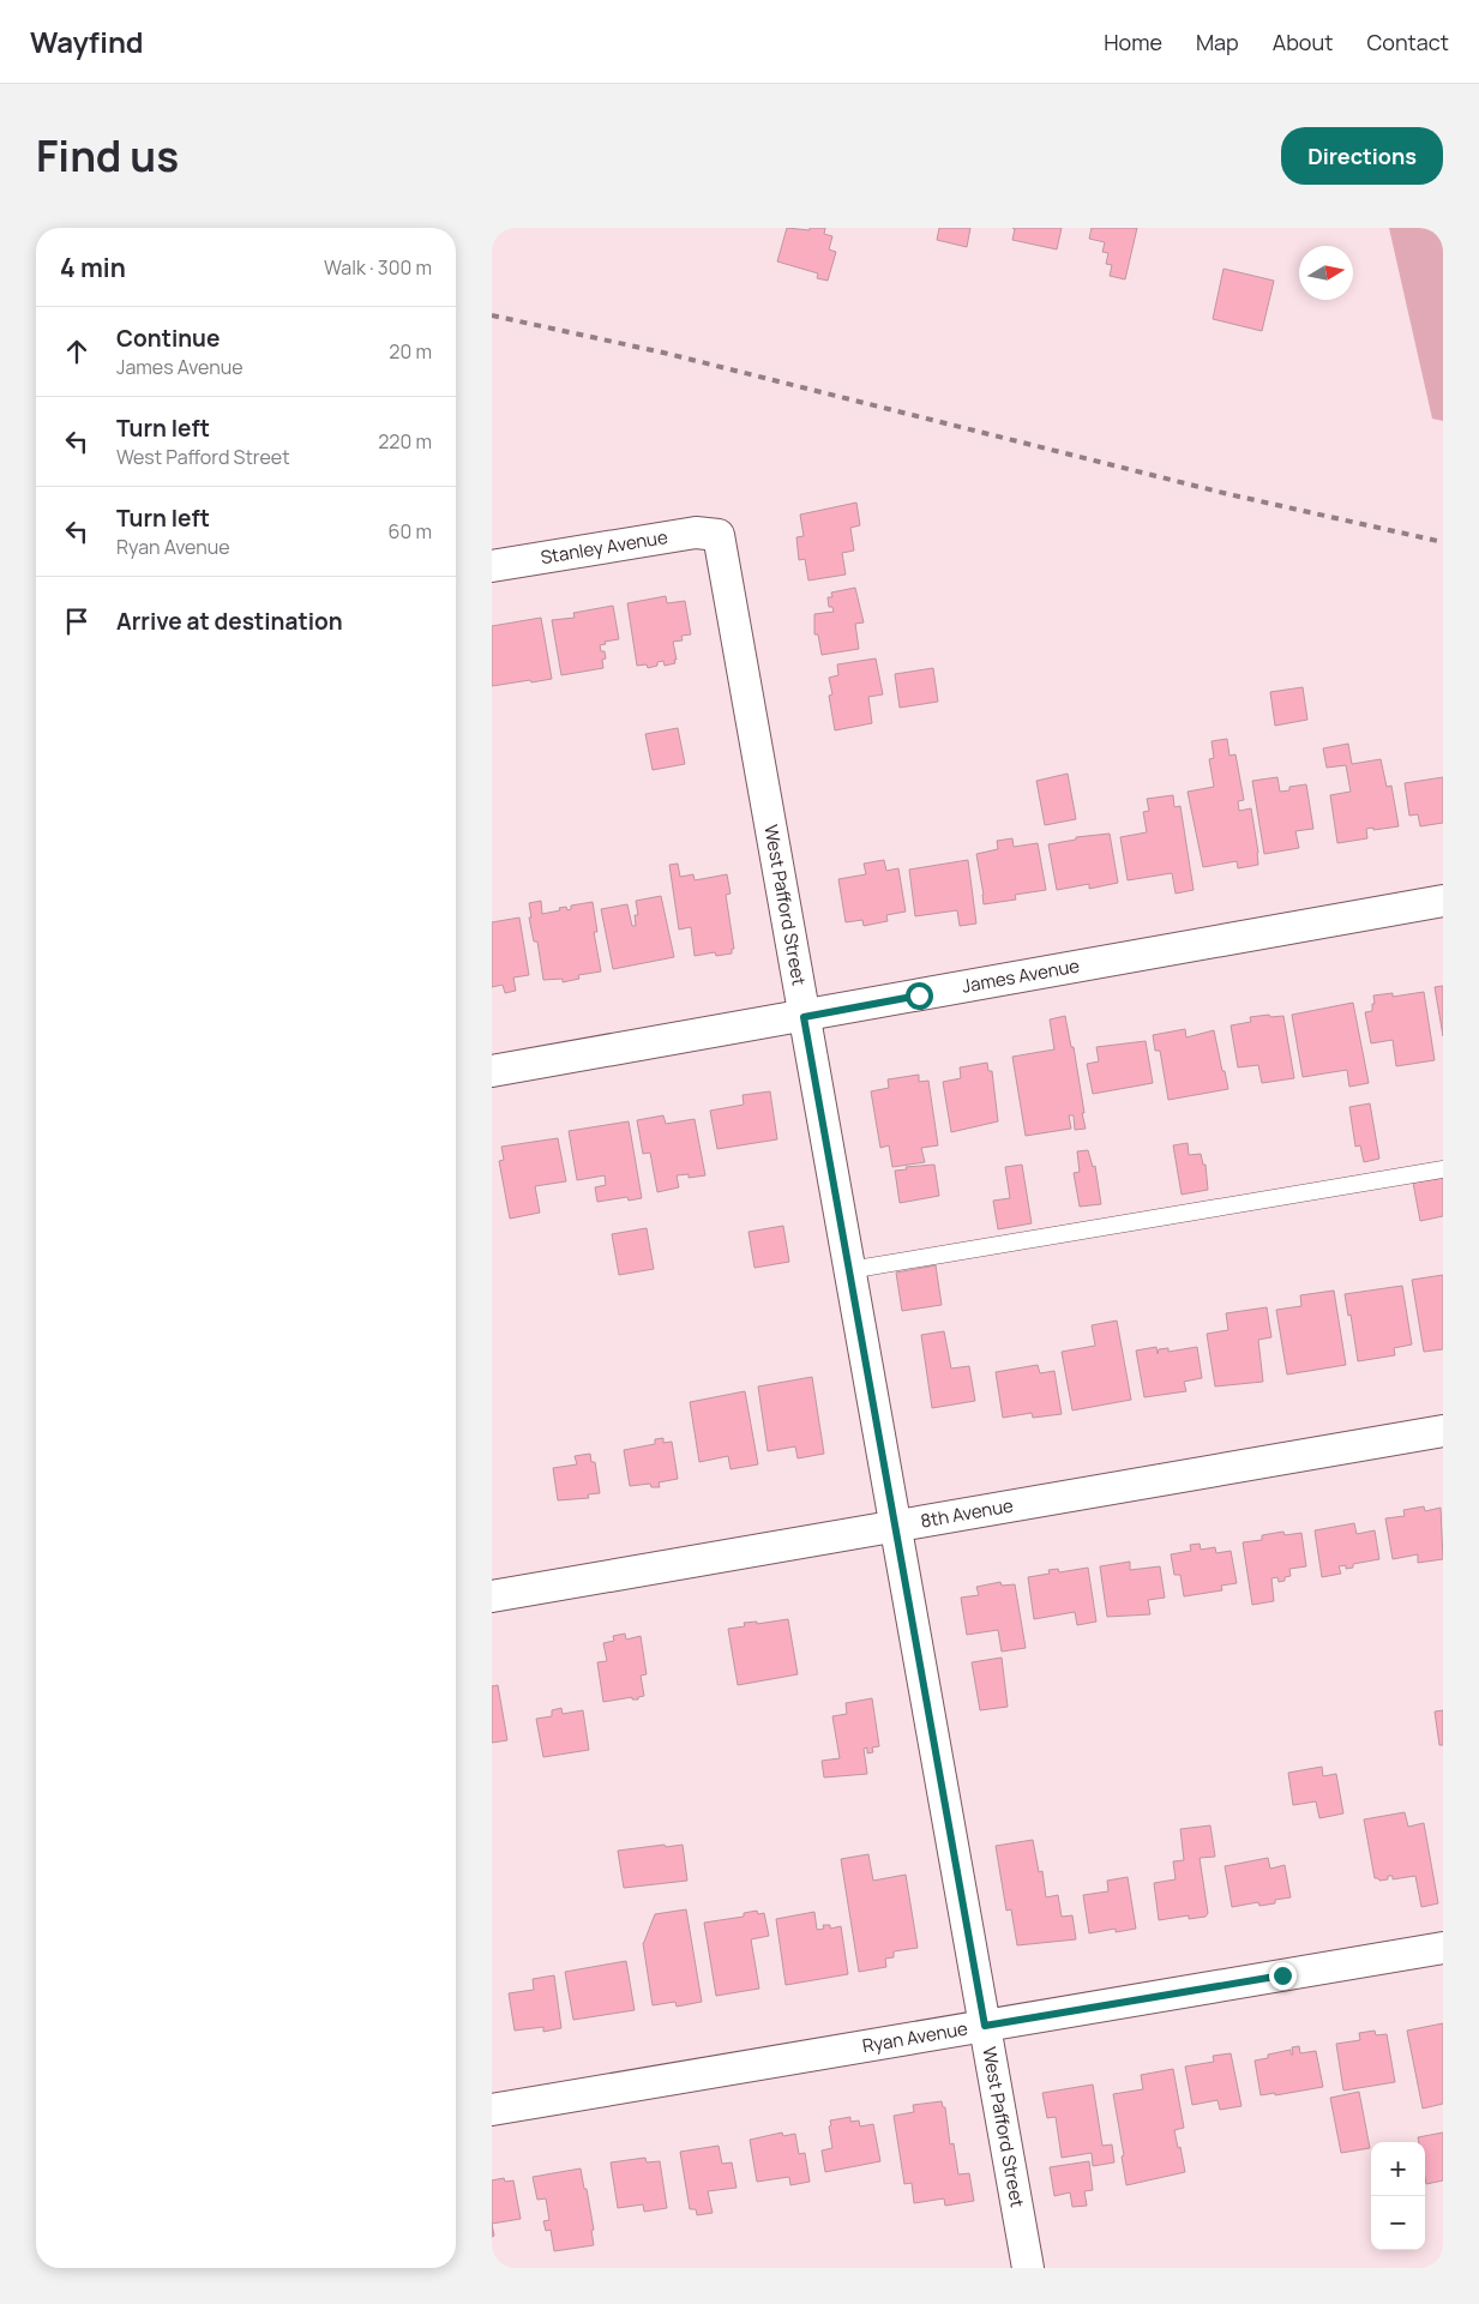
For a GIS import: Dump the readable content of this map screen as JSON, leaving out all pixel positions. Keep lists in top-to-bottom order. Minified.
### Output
{"streets":{"street":["Stanley Avenue","West Pafford Street","James Avenue","8th Avenue","Ryan Avenue"]},"crossings":[["Stanley Avenue","West Pafford Street"],["West Pafford Street","James Avenue"],["West Pafford Street","8th Avenue"],["West Pafford Street","Ryan Avenue"]],"north":"right","page":{"header":"Wayfind","nav":["Home","Map","About","Contact"],"title":"Find us","buttons":"Directions","heading":["4 min","Walk · 300 m"],"list":[["Continue","James Avenue","20 m"],["Turn left","West Pafford Street","220 m"],["Turn left","Ryan Avenue","60 m"],"Arrive at destination"],"map_buttons":["+","−"]}}
